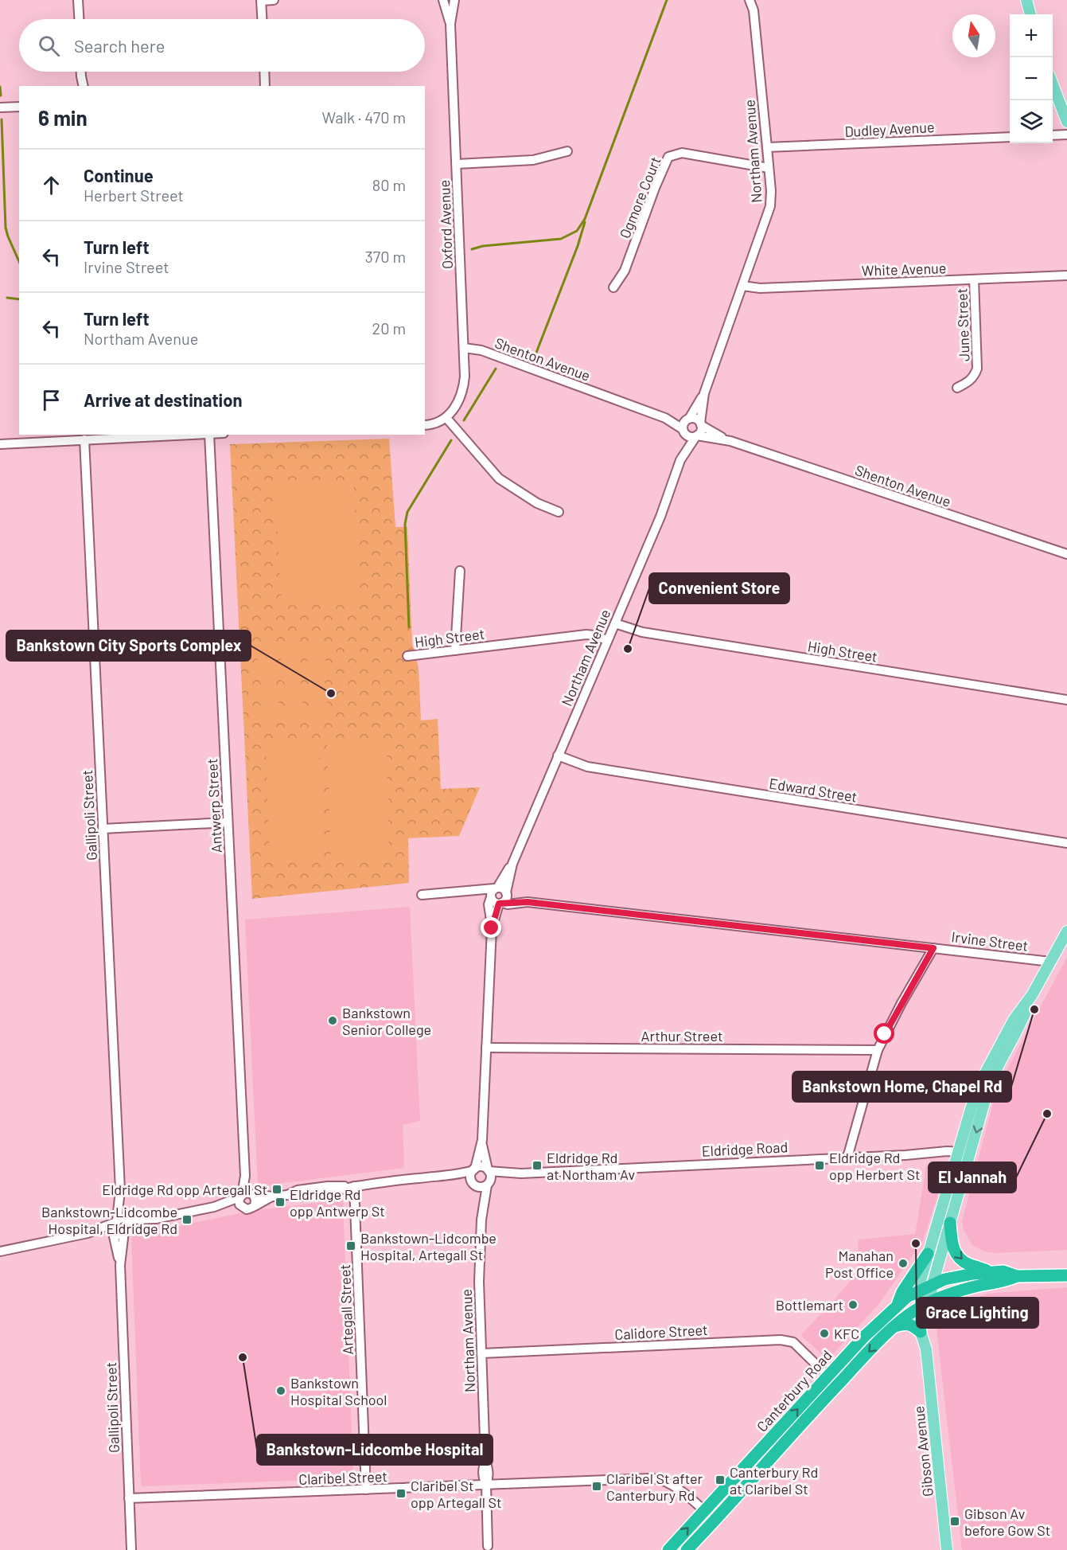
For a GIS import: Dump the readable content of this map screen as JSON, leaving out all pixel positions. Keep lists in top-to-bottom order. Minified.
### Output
{"streets":{"highway":["Canterbury Road"],"main road":["Gibson Avenue"],"street":["Dudley Avenue","Northam Avenue","Ogmore Court","Oxford Avenue","White Avenue","June Street","Shenton Avenue","High Street","Edward Street","Antwerp Street","Gallipoli Street","Irvine Street","Arthur Street","Eldridge Road","Artegall Street","Calidore Street","Claribel Street"]},"crossings":[["Dudley Avenue","Northam Avenue"],["Northam Avenue","Ogmore Court"],["Northam Avenue","White Avenue"],["Northam Avenue","Shenton Avenue"],["Northam Avenue","High Street"],["Northam Avenue","Edward Street"],["Northam Avenue","Irvine Street"],["Northam Avenue","Eldridge Road"],["Northam Avenue","Calidore Street"],["Northam Avenue","Claribel Street"],["Oxford Avenue","Shenton Avenue"],["White Avenue","June Street"],["Gallipoli Street","Claribel Street"],["Eldridge Road","Gibson Avenue"],["Artegall Street","Claribel Street"],["Calidore Street","Canterbury Road"],["Canterbury Road","Gibson Avenue"],["Canterbury Road","Claribel Street"]],"places":{"other":["Convenient Store","Bankstown City Sports Complex","Bankstown Home, Chapel Rd","Bankstown Senior College","El Jannah","Grace Lighting","Manahan Post Office","Bottlemart","KFC","Bankstown-Lidcombe Hospital","Bankstown Hospital School"],"transit":["Eldridge Rd at Northam Av","Eldridge Rd opp Herbert St","Eldridge Rd opp Artegall St","Eldridge Rd opp Antwerp St","Bankstown-Lidcombe Hospital, Eldridge Rd","Bankstown-Lidcombe Hospital, Artegall St","Canterbury Rd at Claribel St","Claribel St after Canterbury Rd","Claribel St opp Artegall St","Gibson Av before Gow St"]},"north":"top","page":{"map_buttons":["+","−"],"search":"Search here","heading":["6 min","Walk · 470 m"],"list":[["Continue","Herbert Street","80 m"],["Turn left","Irvine Street","370 m"],["Turn left","Northam Avenue","20 m"],"Arrive at destination"]}}
